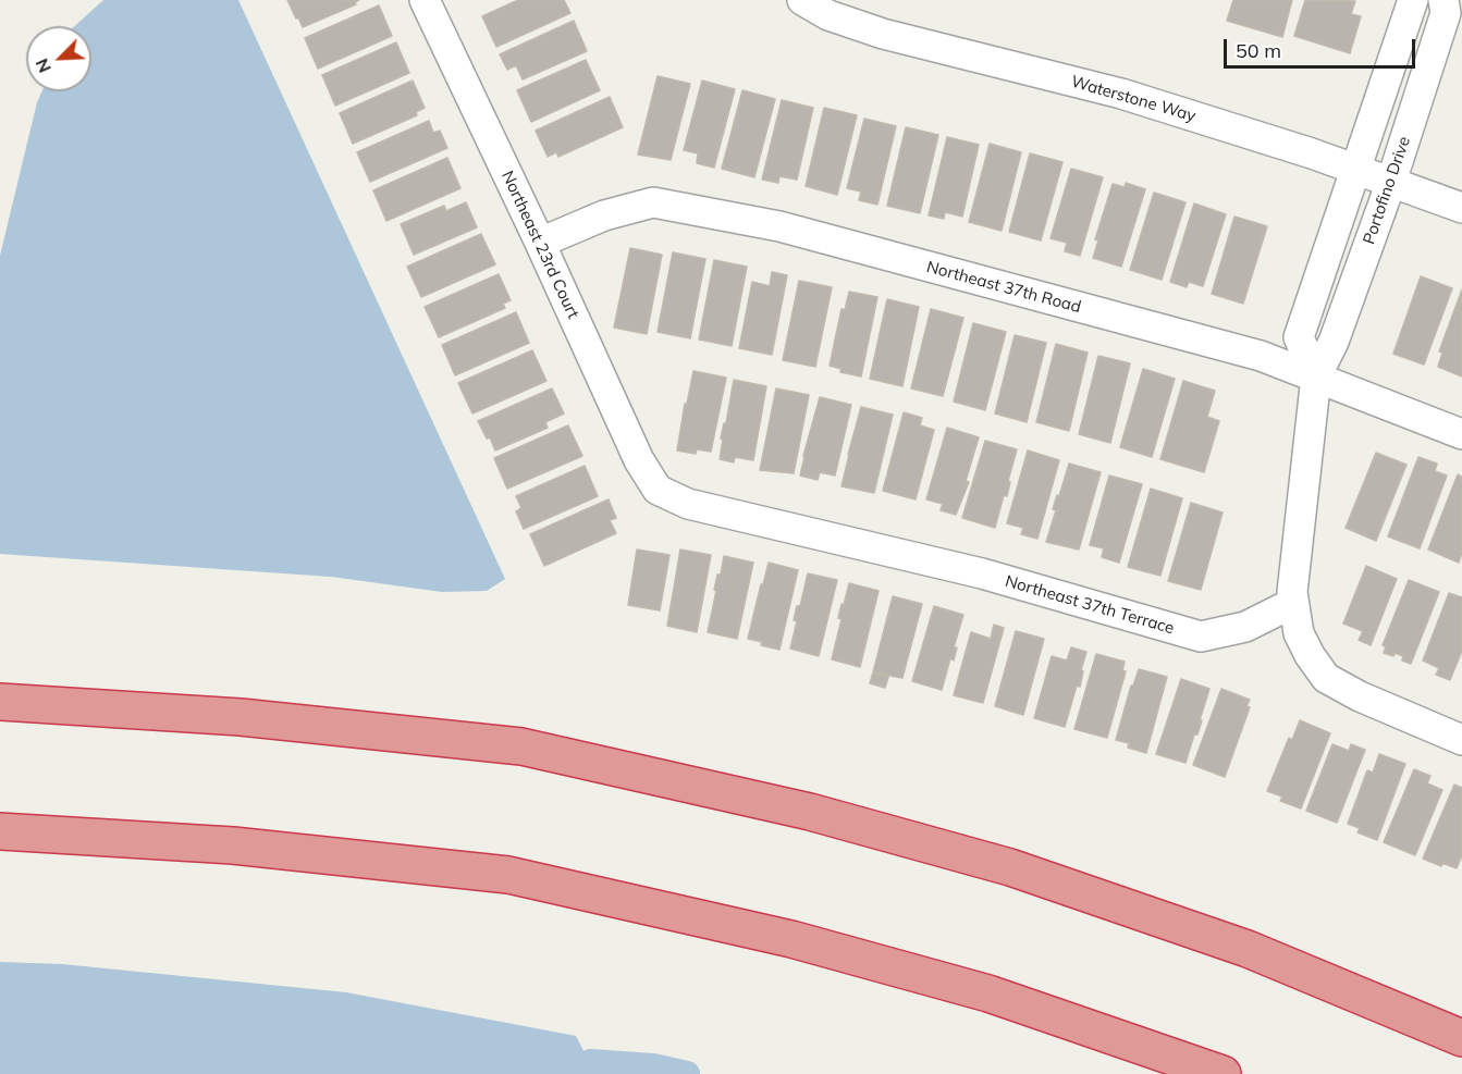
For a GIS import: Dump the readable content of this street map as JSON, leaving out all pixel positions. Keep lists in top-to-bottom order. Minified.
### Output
{"streets":{"street":["Waterstone Way","Portofino Drive","Northeast 23rd Court","Northeast 37th Road","Northeast 37th Terrace"]},"crossings":[["Waterstone Way","Portofino Drive"],["Portofino Drive","Northeast 37th Road"],["Portofino Drive","Northeast 37th Terrace"],["Northeast 23rd Court","Northeast 37th Road"],["Northeast 23rd Court","Northeast 37th Terrace"]],"scale_bar":"50 m","north":"bottom left"}
